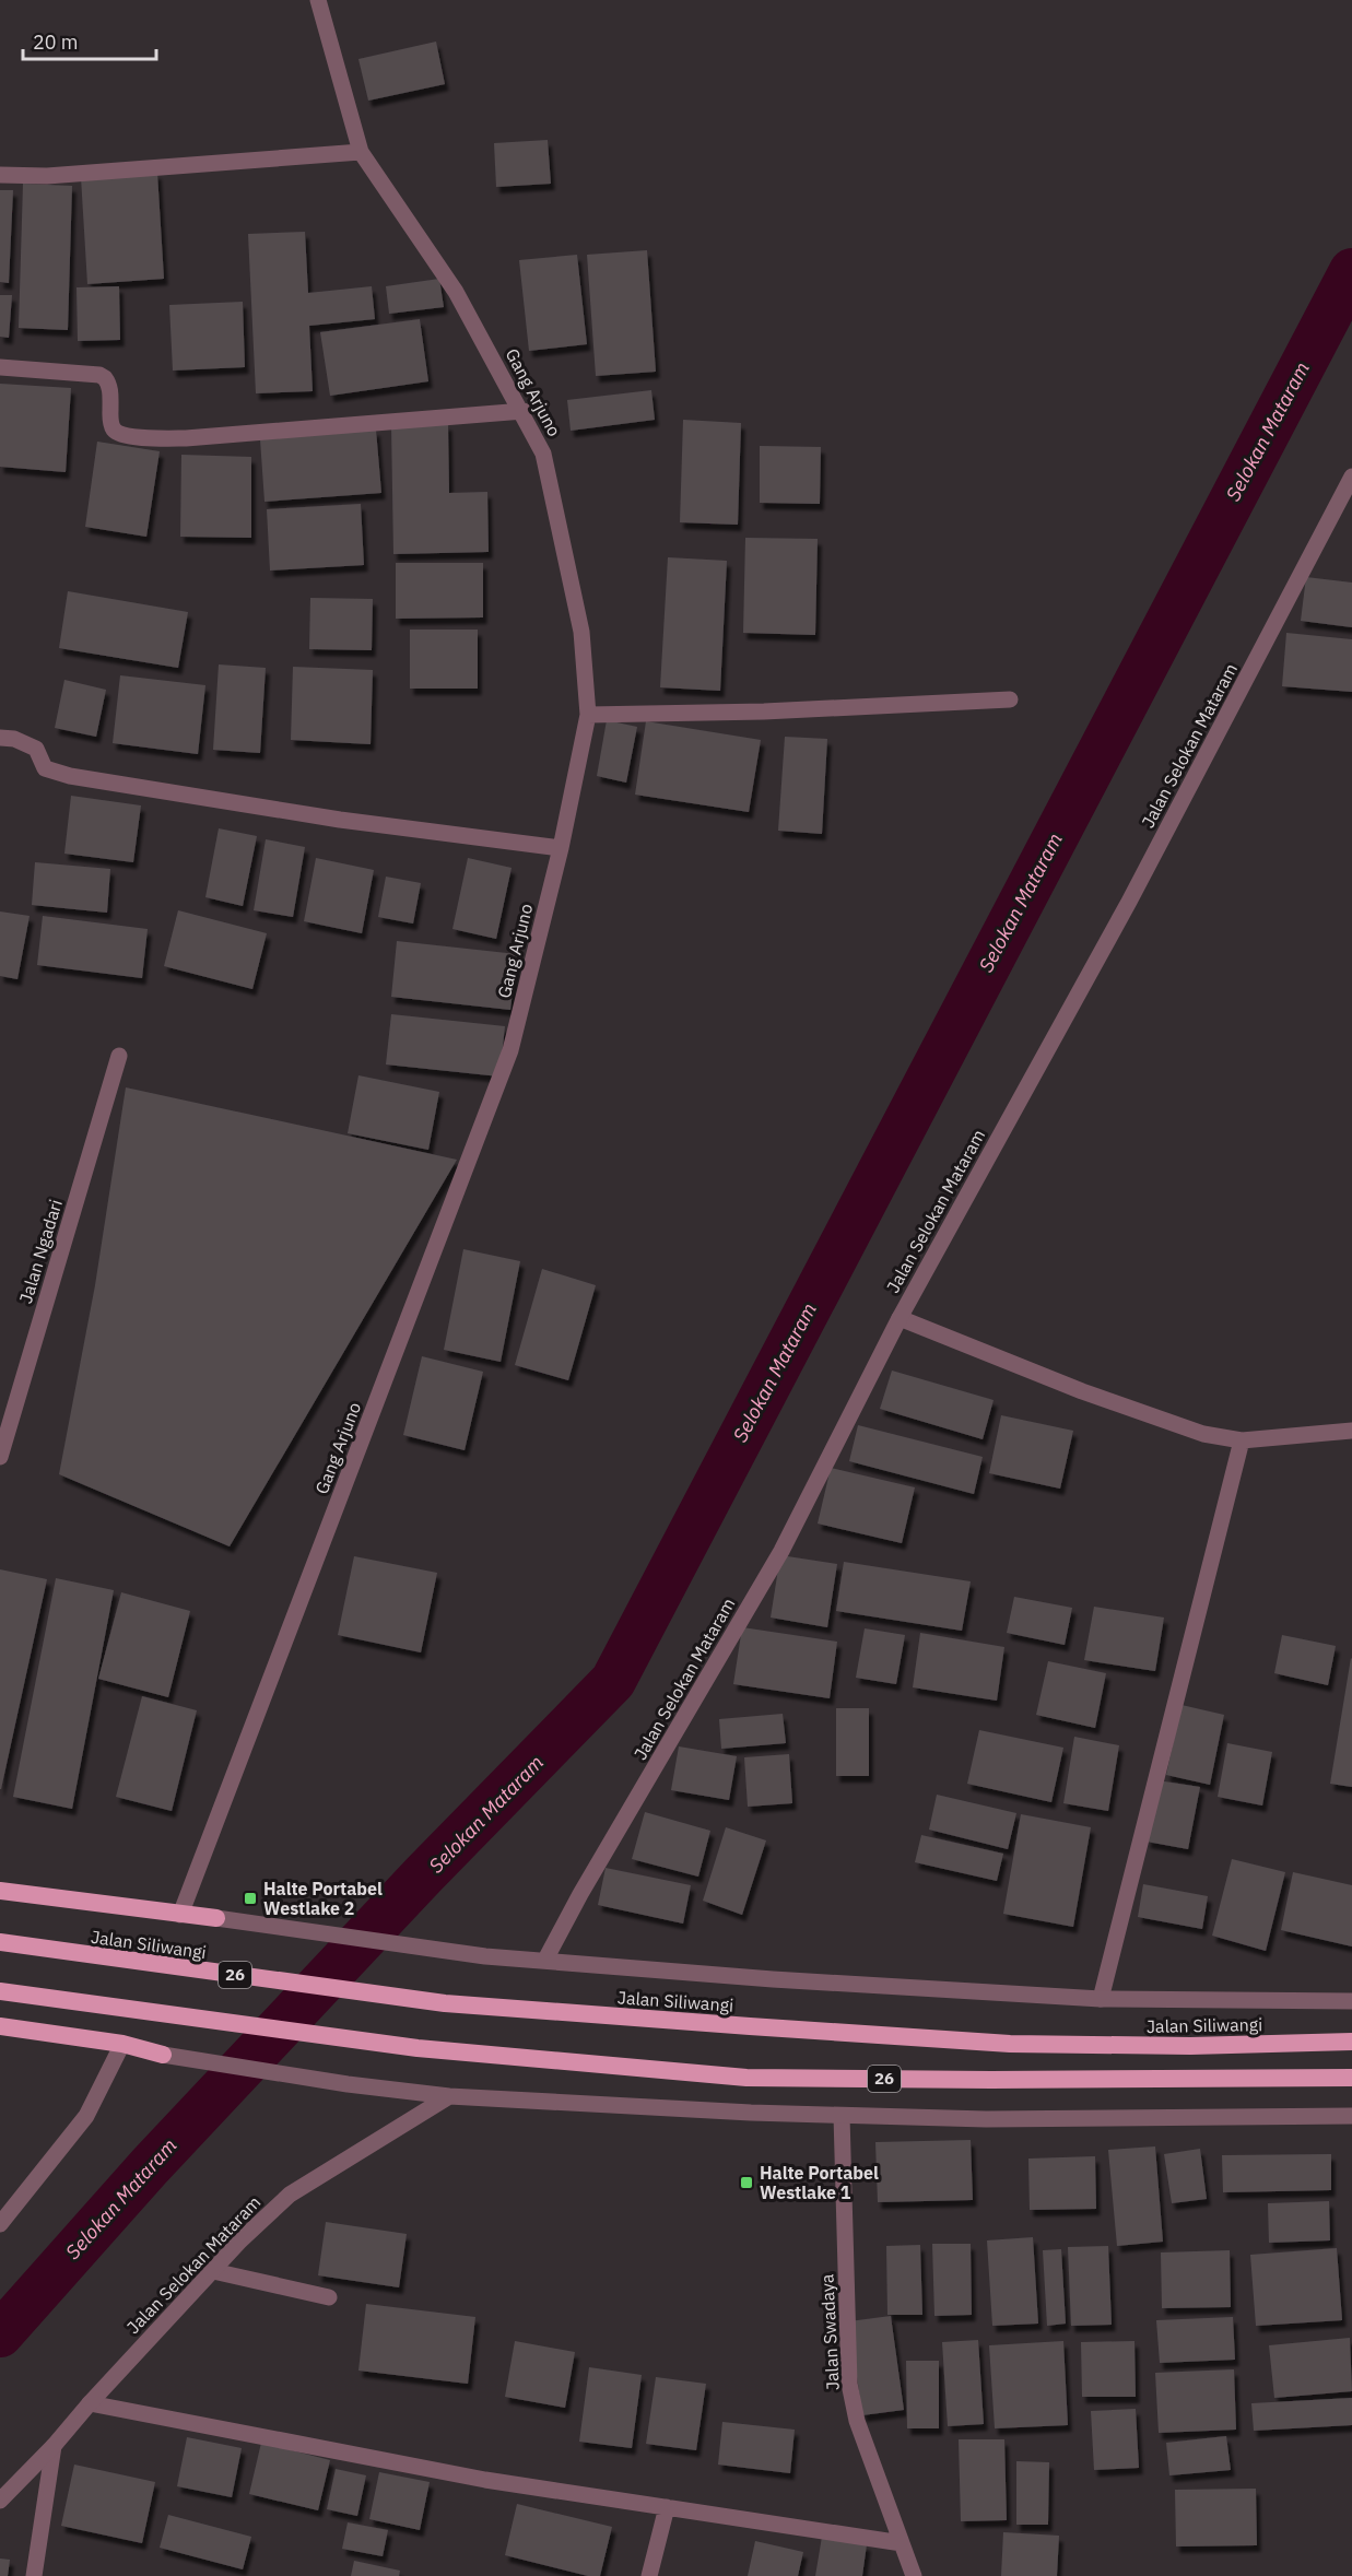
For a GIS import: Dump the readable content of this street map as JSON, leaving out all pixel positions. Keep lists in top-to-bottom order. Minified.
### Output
{"streets":{"highway":["Jalan Siliwangi","26"],"street":["Gang Arjuno","Jalan Selokan Mataram","Jalan Ngadari","Jalan Swadaya"]},"water":["Selokan Mataram"],"places":{"transit":["Halte Portabel Westlake 2","Halte Portabel Westlake 1"]},"scale_bar":"20 m"}
